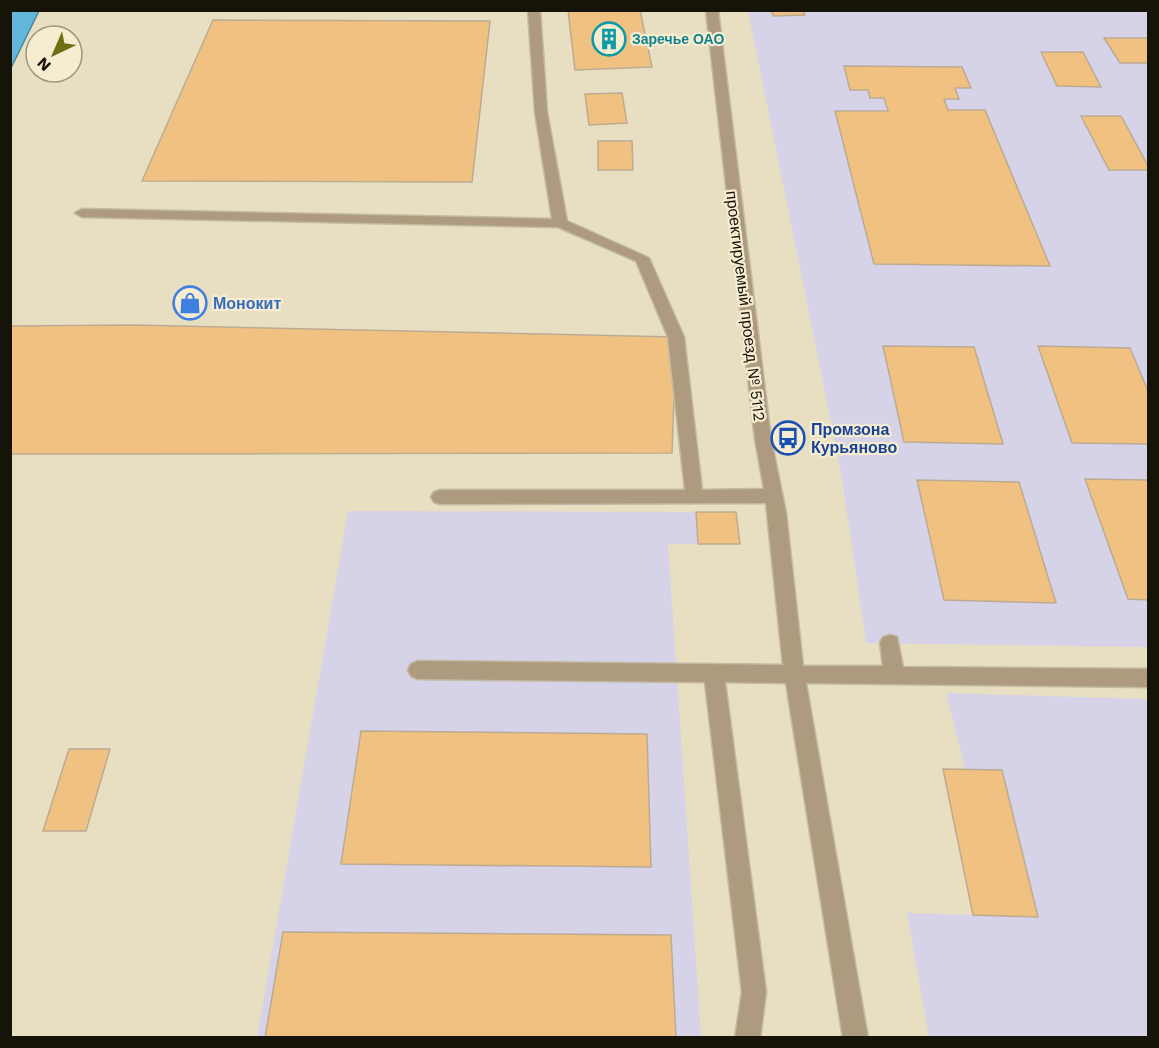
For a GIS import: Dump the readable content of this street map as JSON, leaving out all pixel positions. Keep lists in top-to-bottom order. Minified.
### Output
{"streets":{"street":["проектируемый проезд № 5112"]},"places":{"building":["Заречье ОАО"],"shop":["Монокит"],"bus stop":["Промзона Курьяново"]},"north":"bottom left"}
